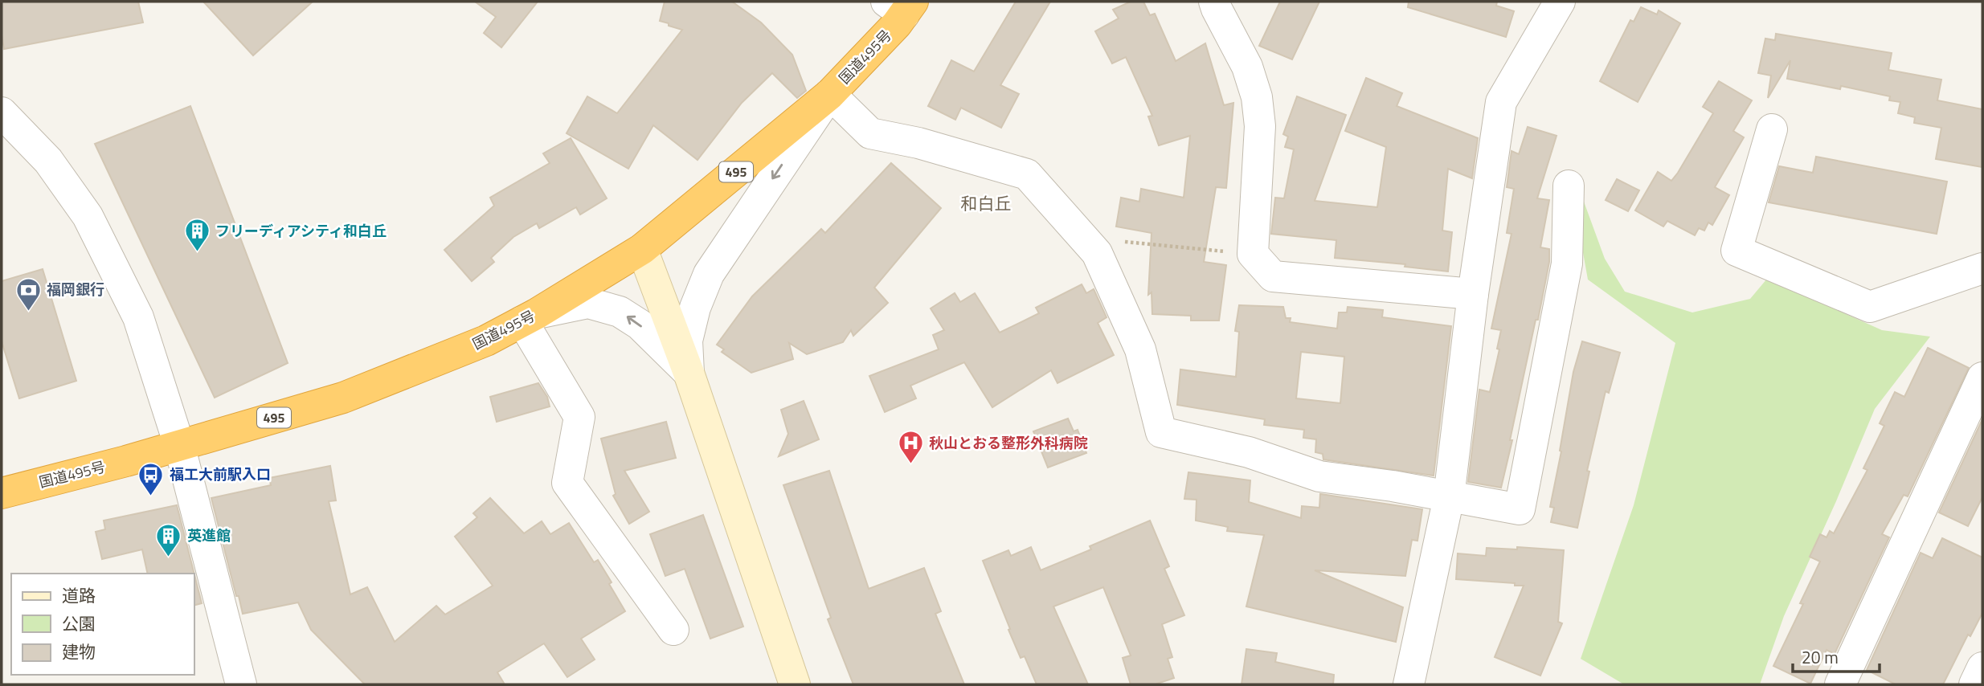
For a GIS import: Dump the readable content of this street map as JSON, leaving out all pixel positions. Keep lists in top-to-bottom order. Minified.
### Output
{"streets":{"highway":["国道495号","495"]},"districts":["和白丘"],"places":{"building":["フリーディアシティ和白丘","英進館"],"bank":["福岡銀行"],"hospital":["秋山とおる整形外科病院"],"bus stop":["福工大前駅入口"]},"legend":["道路","公園","建物"],"scale_bar":"20 m"}
